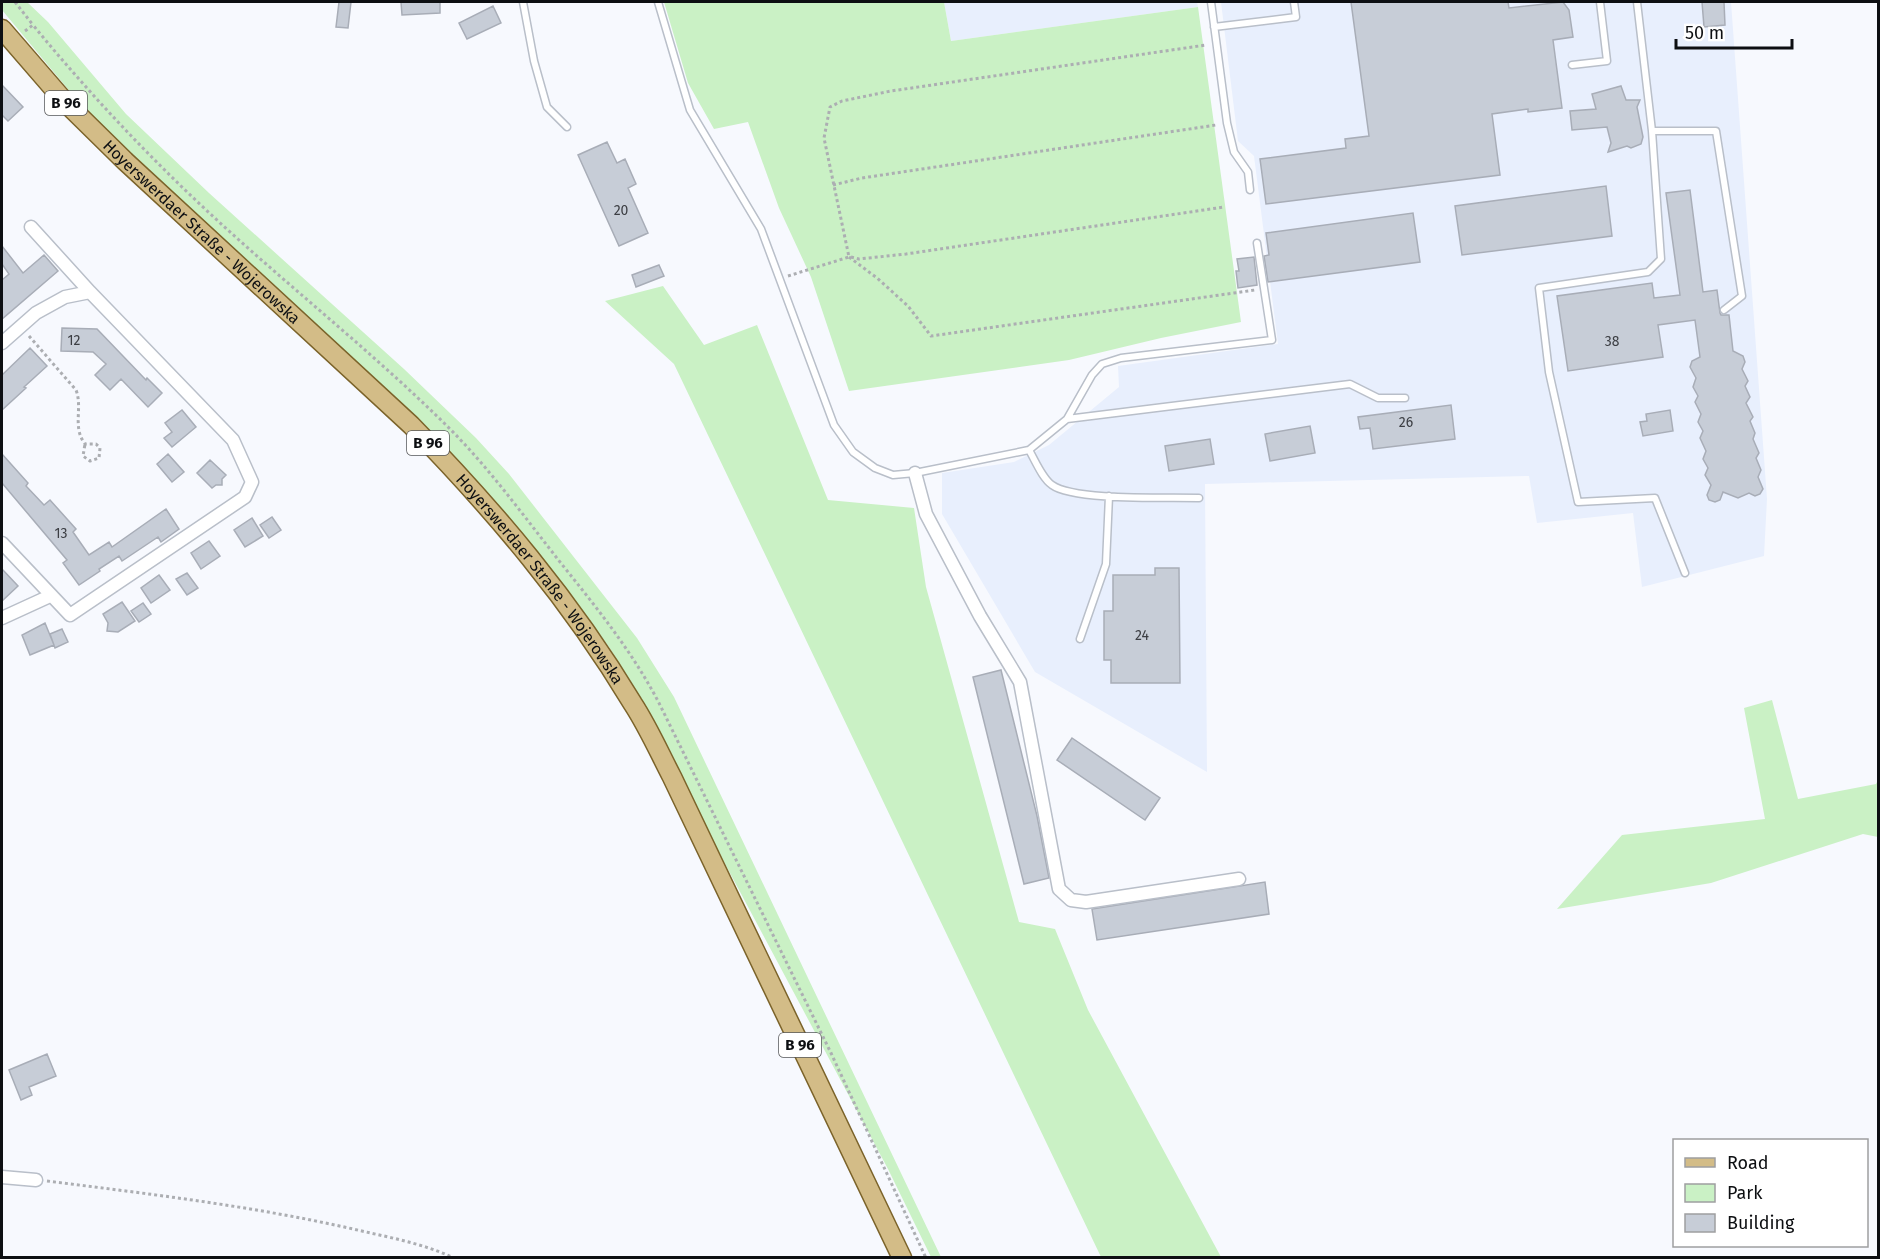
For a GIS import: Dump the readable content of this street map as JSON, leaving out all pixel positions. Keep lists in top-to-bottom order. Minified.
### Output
{"streets":{"main road":["B 96","Hoyerswerdaer Straße - Wojerowska"]},"house_numbers":["20","12","38","26","13","24"],"legend":["Road","Park","Building"],"scale_bar":"50 m"}
